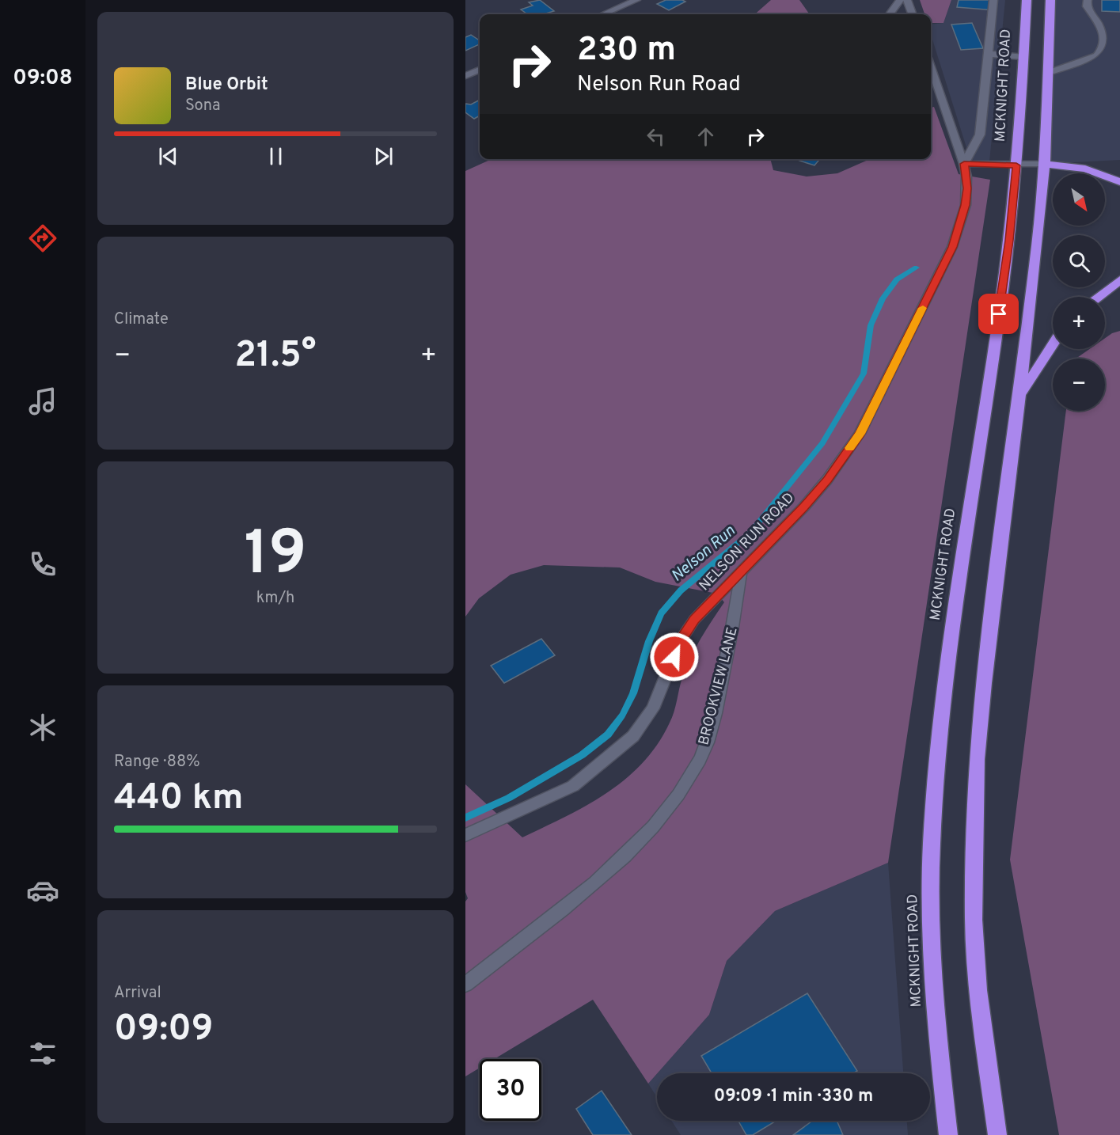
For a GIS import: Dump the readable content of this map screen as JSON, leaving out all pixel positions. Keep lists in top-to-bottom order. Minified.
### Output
{"streets":{"highway":["MCKNIGHT ROAD"],"street":["NELSON RUN ROAD","BROOKVIEW LANE"]},"crossings":[["NELSON RUN ROAD","BROOKVIEW LANE"]],"water":["Nelson Run"],"north":"bottom right","page":{"tabs":"09:08","turn":["230 m","Nelson Run Road"],"song":["Blue Orbit","Sona"],"map_buttons":["+","−"],"tile":["Climate",["19","km/h"],["Range · 88%","440 km"],["Arrival","09:09"]],"heat":["−","21.5°","+"],"limit":"30","trip":"09:09 · 1 min · 330 m"}}
